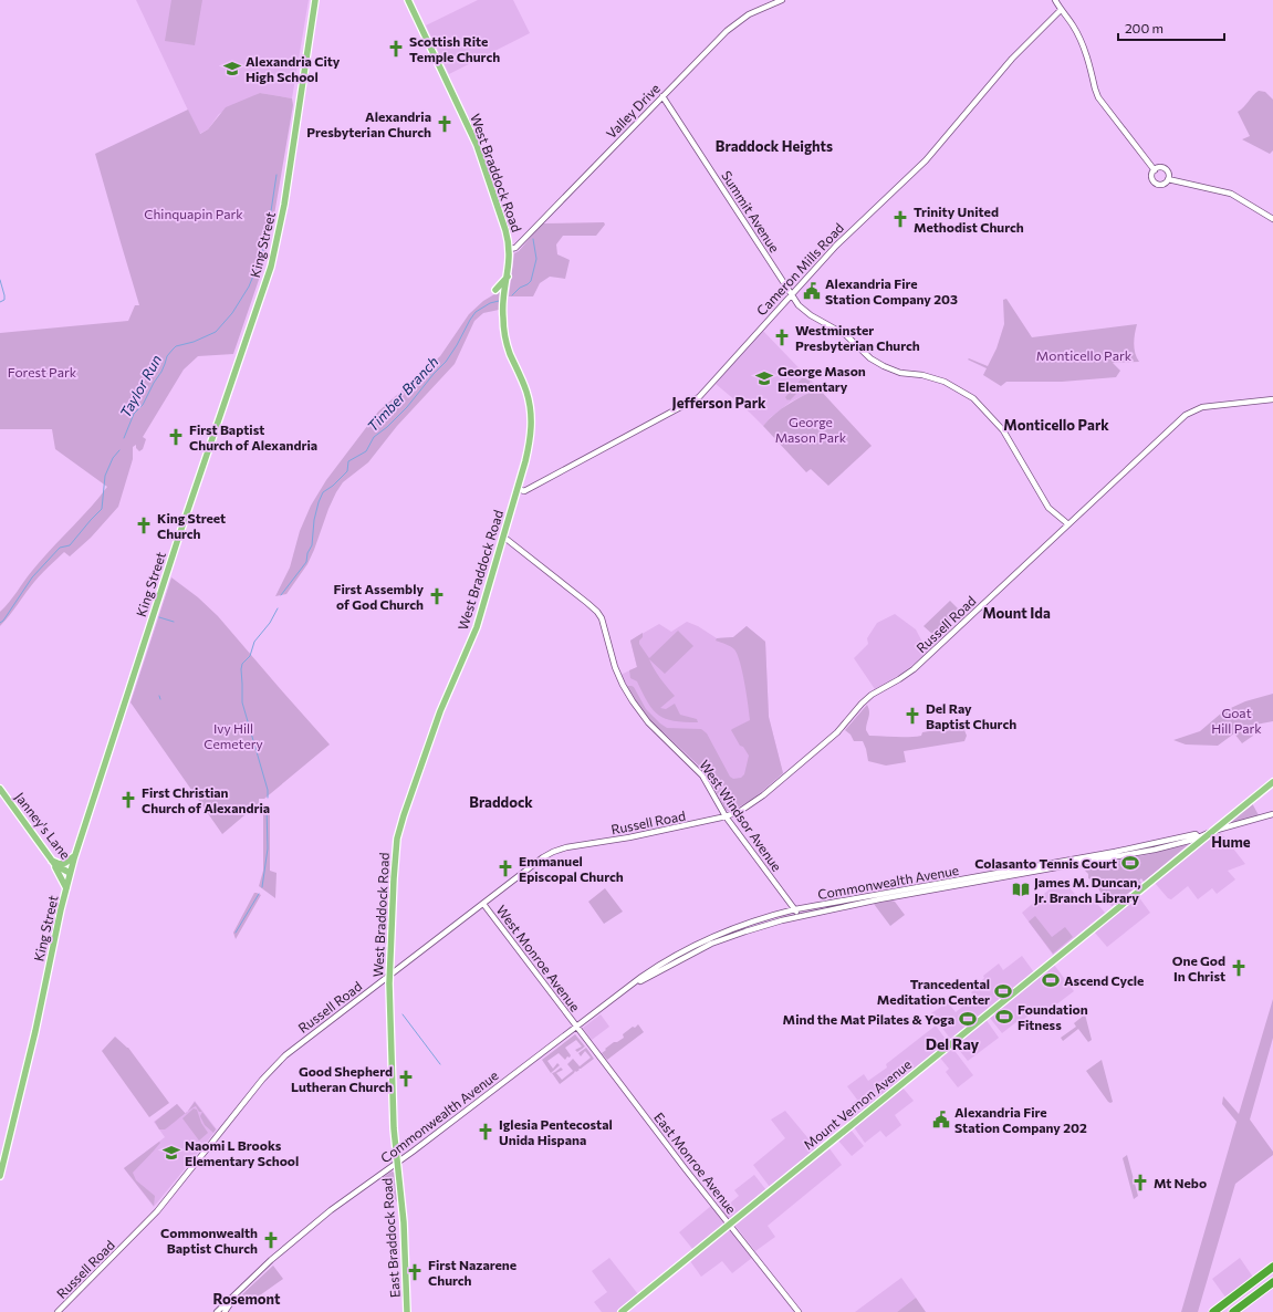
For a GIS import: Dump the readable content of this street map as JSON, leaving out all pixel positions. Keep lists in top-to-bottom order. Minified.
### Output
{"streets":{"main road":["West Braddock Road","King Street","Janney's Lane","Mount Vernon Avenue","East Braddock Road"],"street":["Valley Drive","Summit Avenue","Cameron Mills Road","Russell Road","West Windsor Avenue","Commonwealth Avenue","West Monroe Avenue","East Monroe Avenue"]},"crossings":[["Valley Drive","West Braddock Road"],["Valley Drive","Summit Avenue"],["West Braddock Road","Cameron Mills Road"],["West Braddock Road","Russell Road"],["West Braddock Road","West Windsor Avenue"],["West Braddock Road","Commonwealth Avenue"],["West Braddock Road","East Braddock Road"],["Summit Avenue","Cameron Mills Road"],["Summit Avenue","Russell Road"],["King Street","Janney's Lane"],["Russell Road","West Windsor Avenue"],["Russell Road","West Monroe Avenue"],["West Windsor Avenue","Commonwealth Avenue"],["Commonwealth Avenue","West Monroe Avenue"],["Commonwealth Avenue","Mount Vernon Avenue"],["Commonwealth Avenue","East Monroe Avenue"],["Commonwealth Avenue","East Braddock Road"],["West Monroe Avenue","East Monroe Avenue"],["Mount Vernon Avenue","East Monroe Avenue"]],"districts":["Braddock Heights","Jefferson Park","Monticello Park","Mount Ida","Braddock","Hume","Del Ray","Rosemont"],"water":["Taylor Run","Timber Branch"],"parks":["Chinquapin Park","Monticello Park","Forest Park","George Mason Park","Goat Hill Park","Ivy Hill Cemetery"],"places":{"church":["Scottish Rite Temple Church","Alexandria Presbyterian Church","Trinity United Methodist Church","Westminster Presbyterian Church","First Baptist Church of Alexandria","King Street Church","First Assembly of God Church","Del Ray Baptist Church","First Christian Church of Alexandria","Emmanuel Episcopal Church","One God In Christ","Good Shepherd Lutheran Church","Iglesia Pentecostal Unida Hispana","Mt Nebo","Commonwealth Baptist Church","First Nazarene Church"],"school or university":["Alexandria City High School","George Mason Elementary","Naomi L Brooks Elementary School"],"public building":["Alexandria Fire Station Company 203","Alexandria Fire Station Company 202"],"sports":["Colasanto Tennis Court","Ascend Cycle","Trancedental Meditation Center","Foundation Fitness","Mind the Mat Pilates & Yoga"],"library":["James M. Duncan, Jr. Branch Library"]},"scale_bar":"200 m"}
